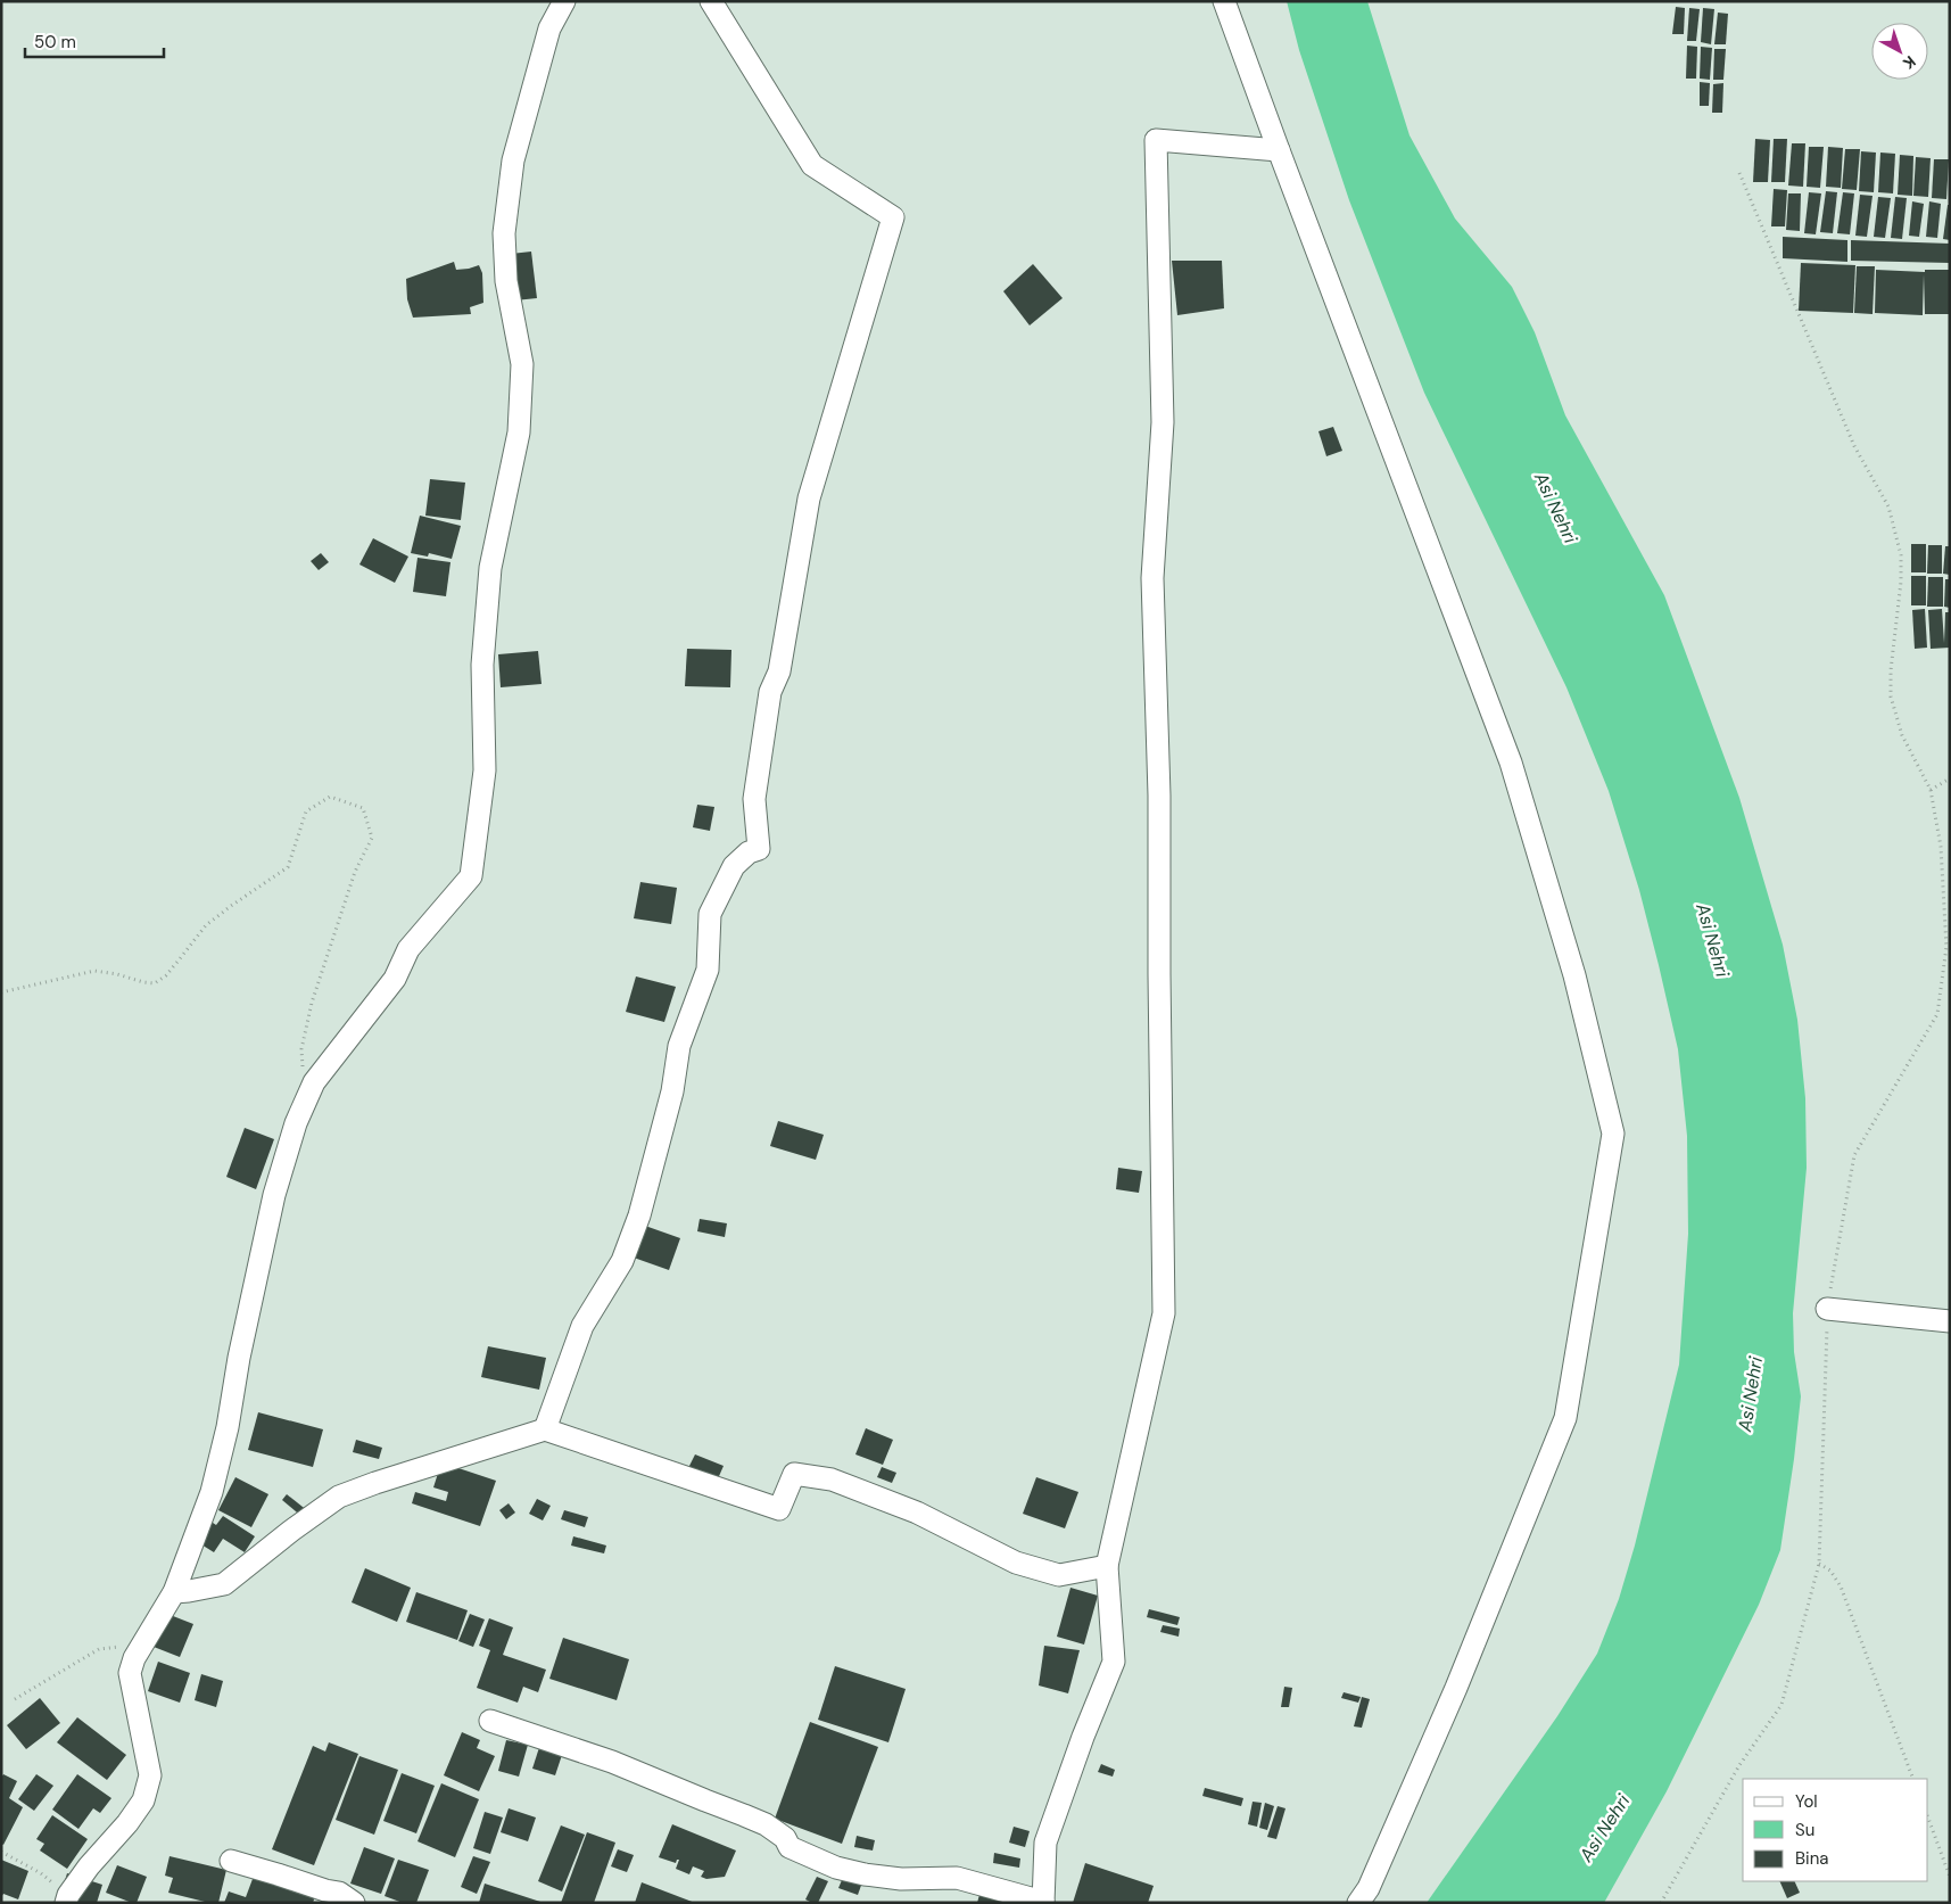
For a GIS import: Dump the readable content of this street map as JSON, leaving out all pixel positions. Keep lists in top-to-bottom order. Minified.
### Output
{"water":["Asi Nehri"],"legend":["Yol","Su","Bina"],"scale_bar":"50 m","north":"bottom right"}
